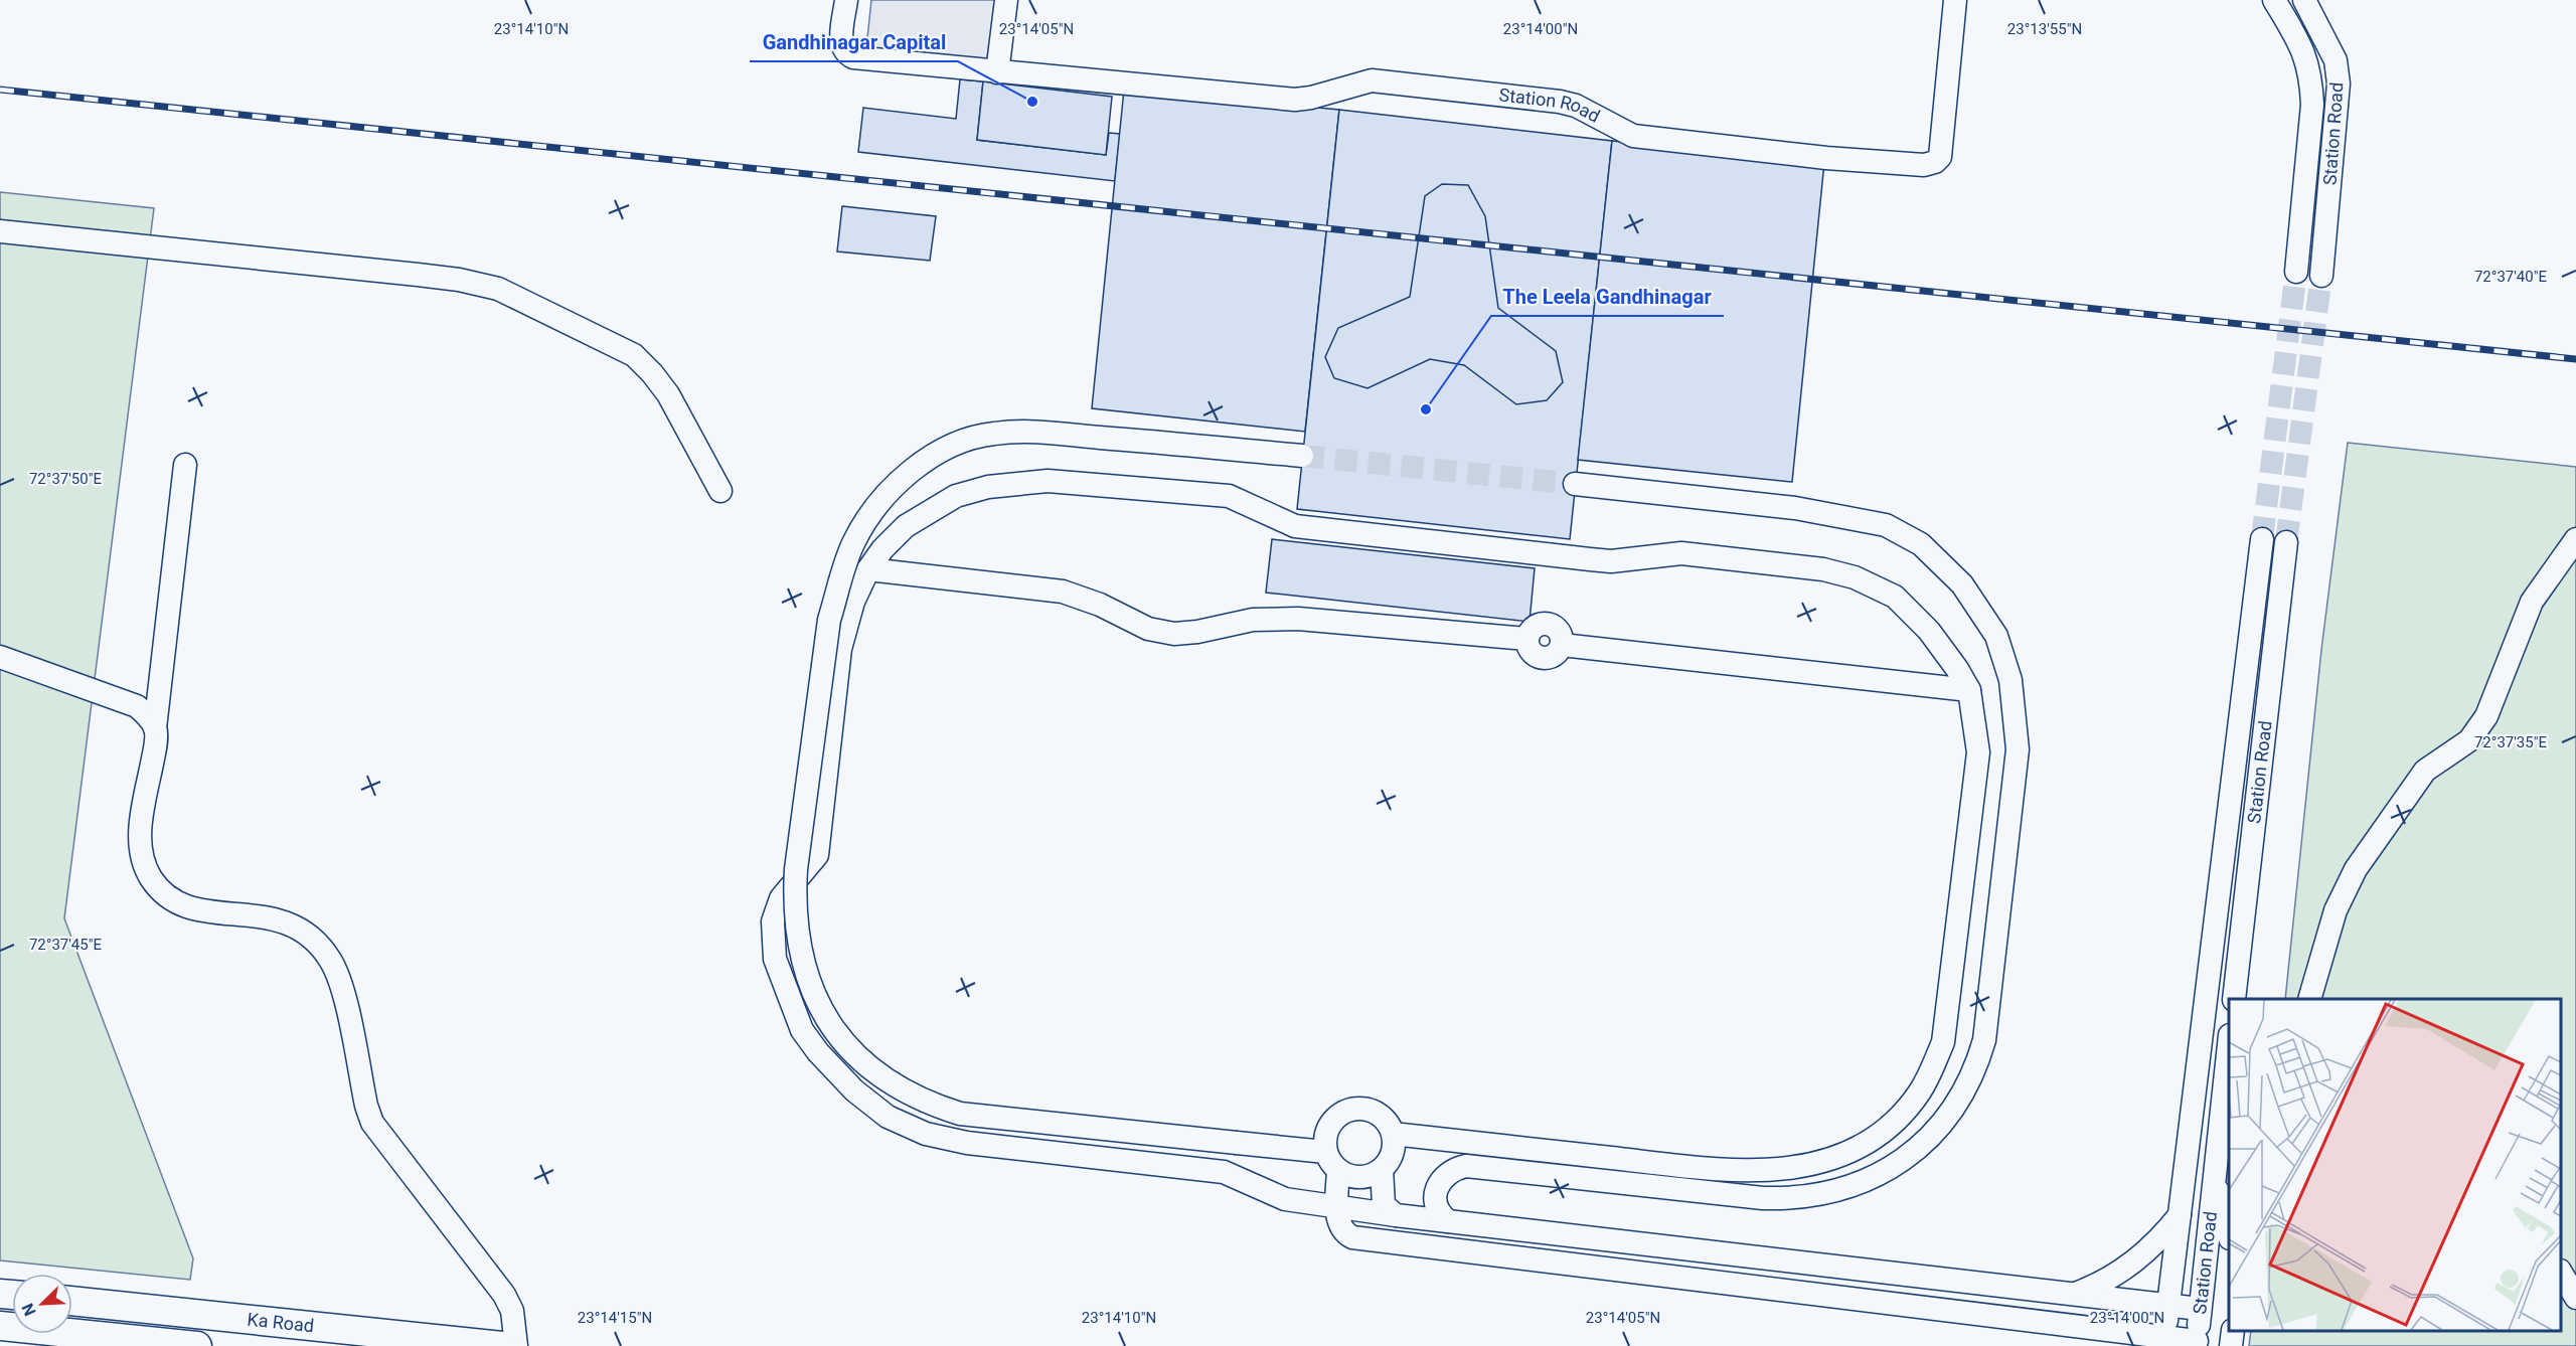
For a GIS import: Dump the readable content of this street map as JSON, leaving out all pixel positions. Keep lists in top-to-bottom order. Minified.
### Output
{"streets":{"main road":["Ka Road"],"street":["Station Road"]},"places":["Gandhinagar Capital","The Leela Gandhinagar"],"north":"bottom left","coordinates":["23°14'10\"N","23°14'05\"N","23°14'00\"N","23°13'55\"N","72°37'40\"E","72°37'50\"E","72°37'35\"E","72°37'45\"E","23°14'15\"N"]}
